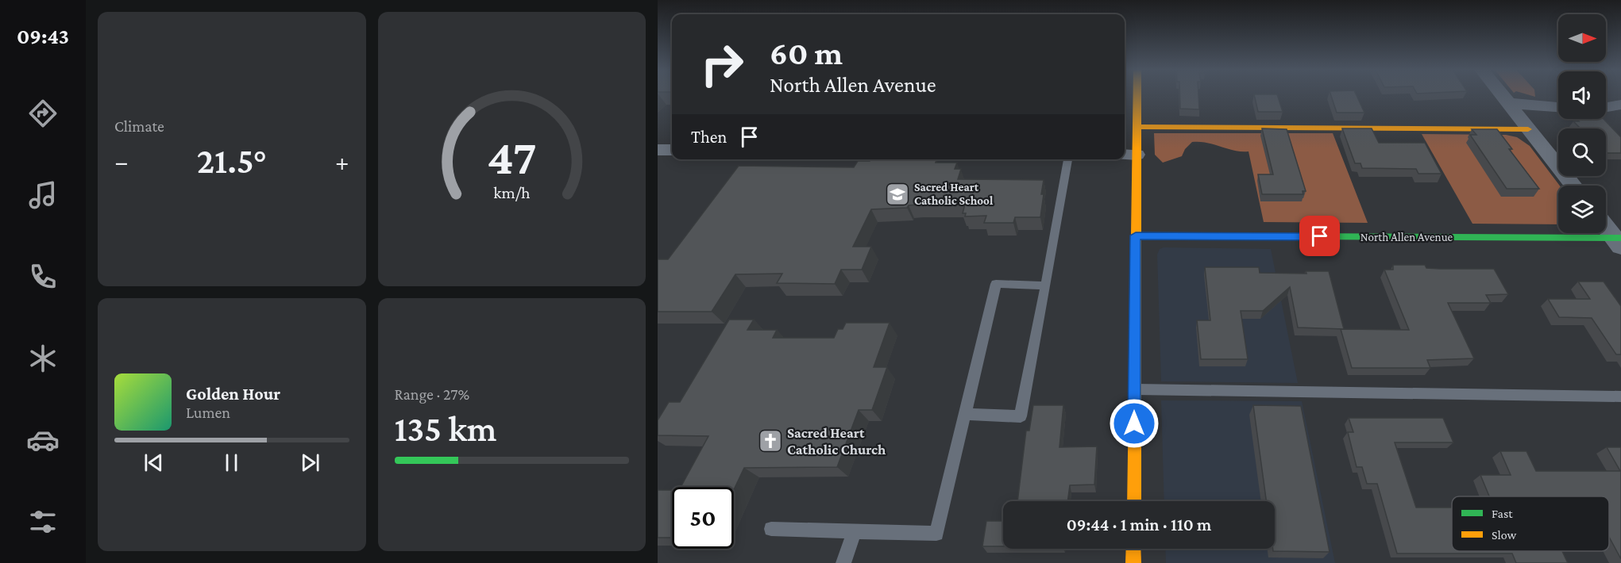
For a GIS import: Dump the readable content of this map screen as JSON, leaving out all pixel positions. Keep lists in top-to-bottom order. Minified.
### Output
{"streets":{"street":["North Allen Avenue"]},"places":{"school or university":["Sacred Heart Catholic School"],"church":["Sacred Heart Catholic Church"]},"legend":["Fast","Slow"],"north":"right","page":{"tabs":"09:43","tile":["Climate",["Range · 27%","135 km"]],"turn":["60 m","North Allen Avenue"],"then":"Then","heat":["−","21.5°","+"],"song":["Golden Hour","Lumen"],"limit":"50","trip":"09:44 · 1 min · 110 m","gauge":["47","km/h"]}}
